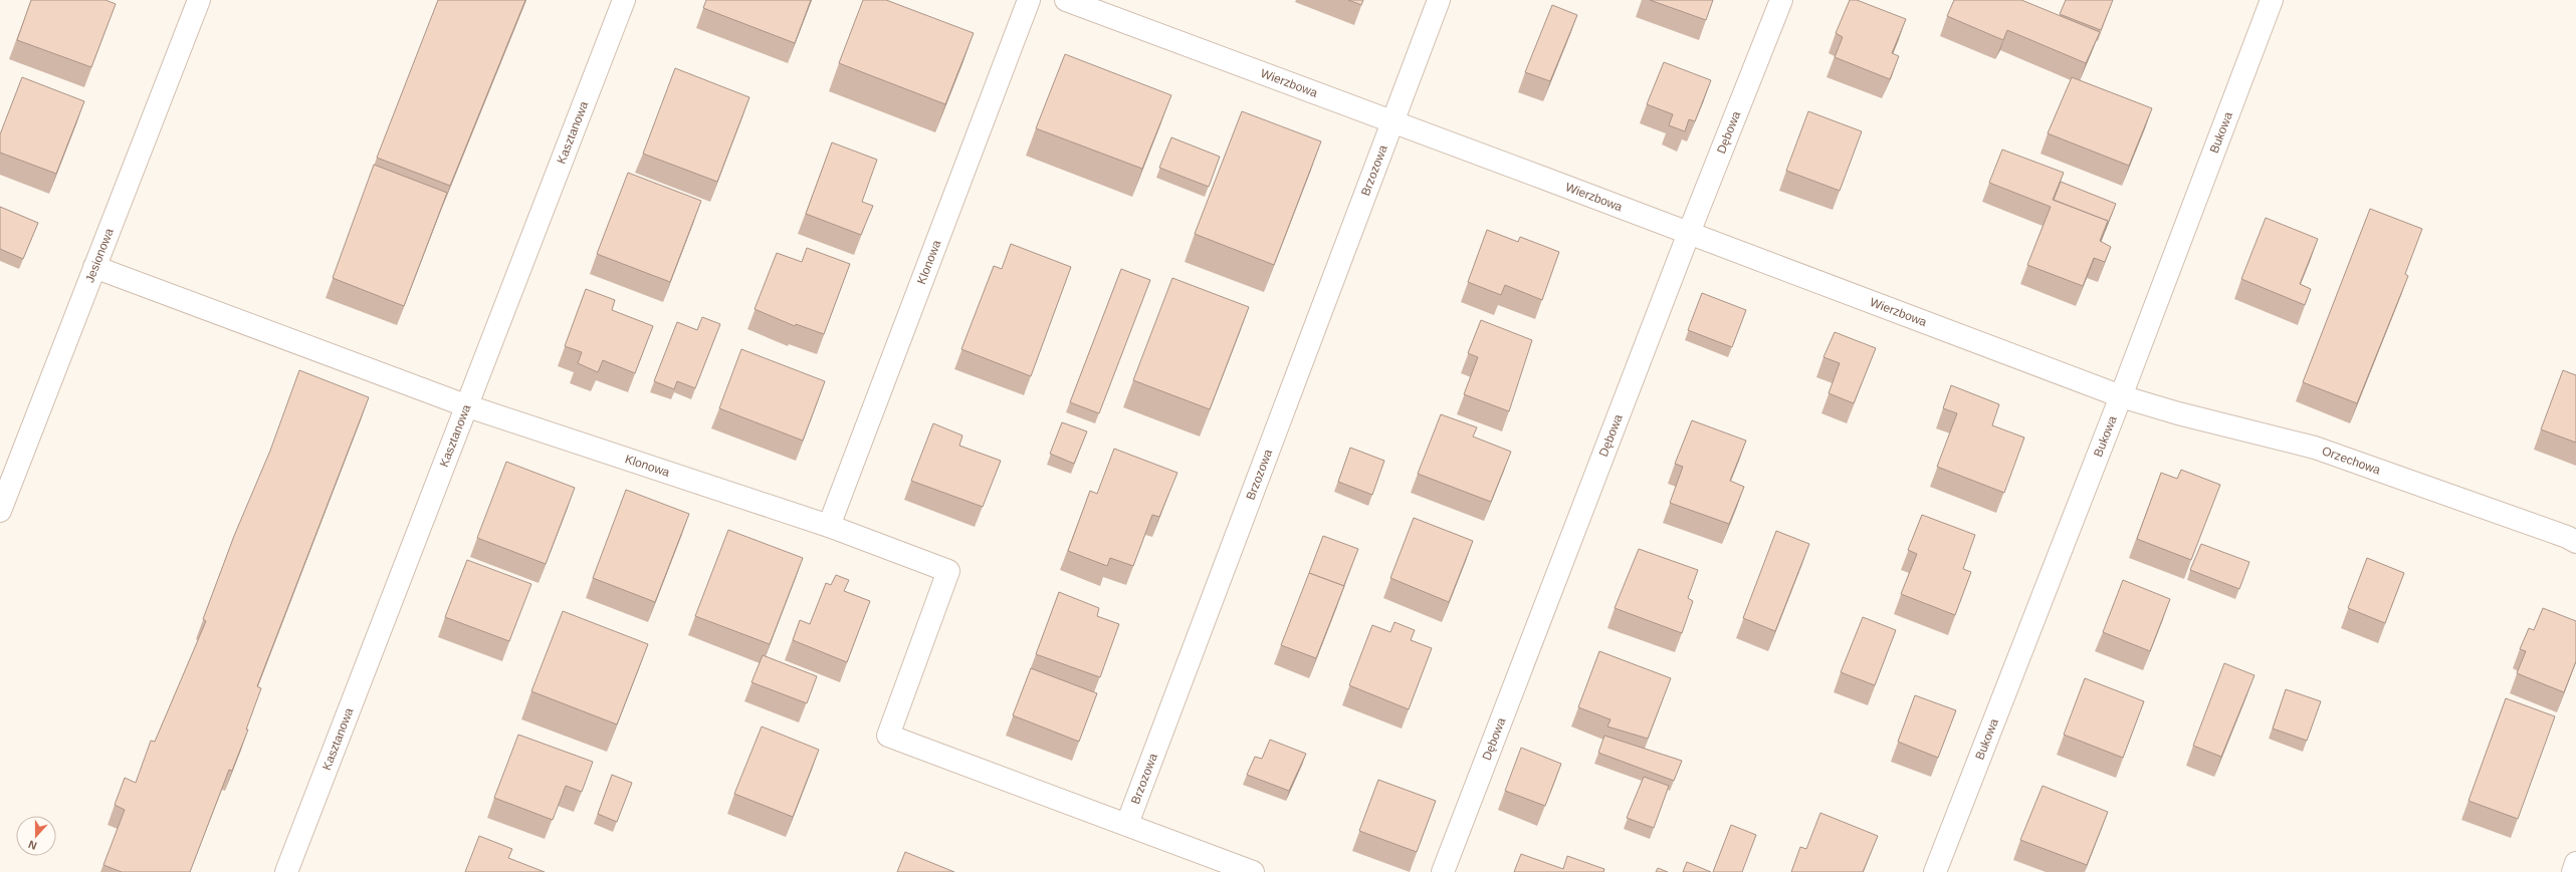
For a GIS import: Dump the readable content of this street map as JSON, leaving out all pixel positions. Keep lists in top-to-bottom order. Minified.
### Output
{"streets":{"street":["Wierzbowa","Kasztanowa","Dębowa","Bukowa","Brzozowa","Jesionowa","Klonowa","Orzechowa"]},"crossings":[["Wierzbowa","Dębowa"],["Wierzbowa","Bukowa"],["Wierzbowa","Brzozowa"],["Wierzbowa","Orzechowa"],["Kasztanowa","Klonowa"],["Bukowa","Orzechowa"],["Brzozowa","Klonowa"],["Jesionowa","Klonowa"]],"north":"bottom"}
